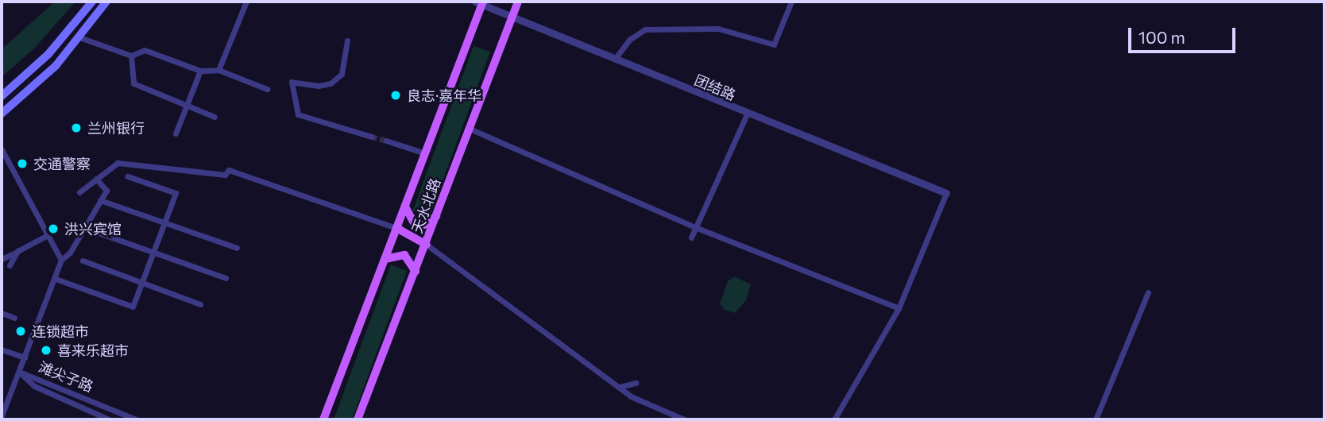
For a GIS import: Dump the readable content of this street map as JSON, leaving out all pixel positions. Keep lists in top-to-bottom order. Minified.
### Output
{"streets":{"main road":["天水北路"],"street":["团结路","滩尖子路"]},"crossings":[["团结路","天水北路"]],"places":["良志·嘉年华","兰州银行","交通警察","洪兴宾馆","连锁超市","喜来乐超市"],"scale_bar":"100 m"}
